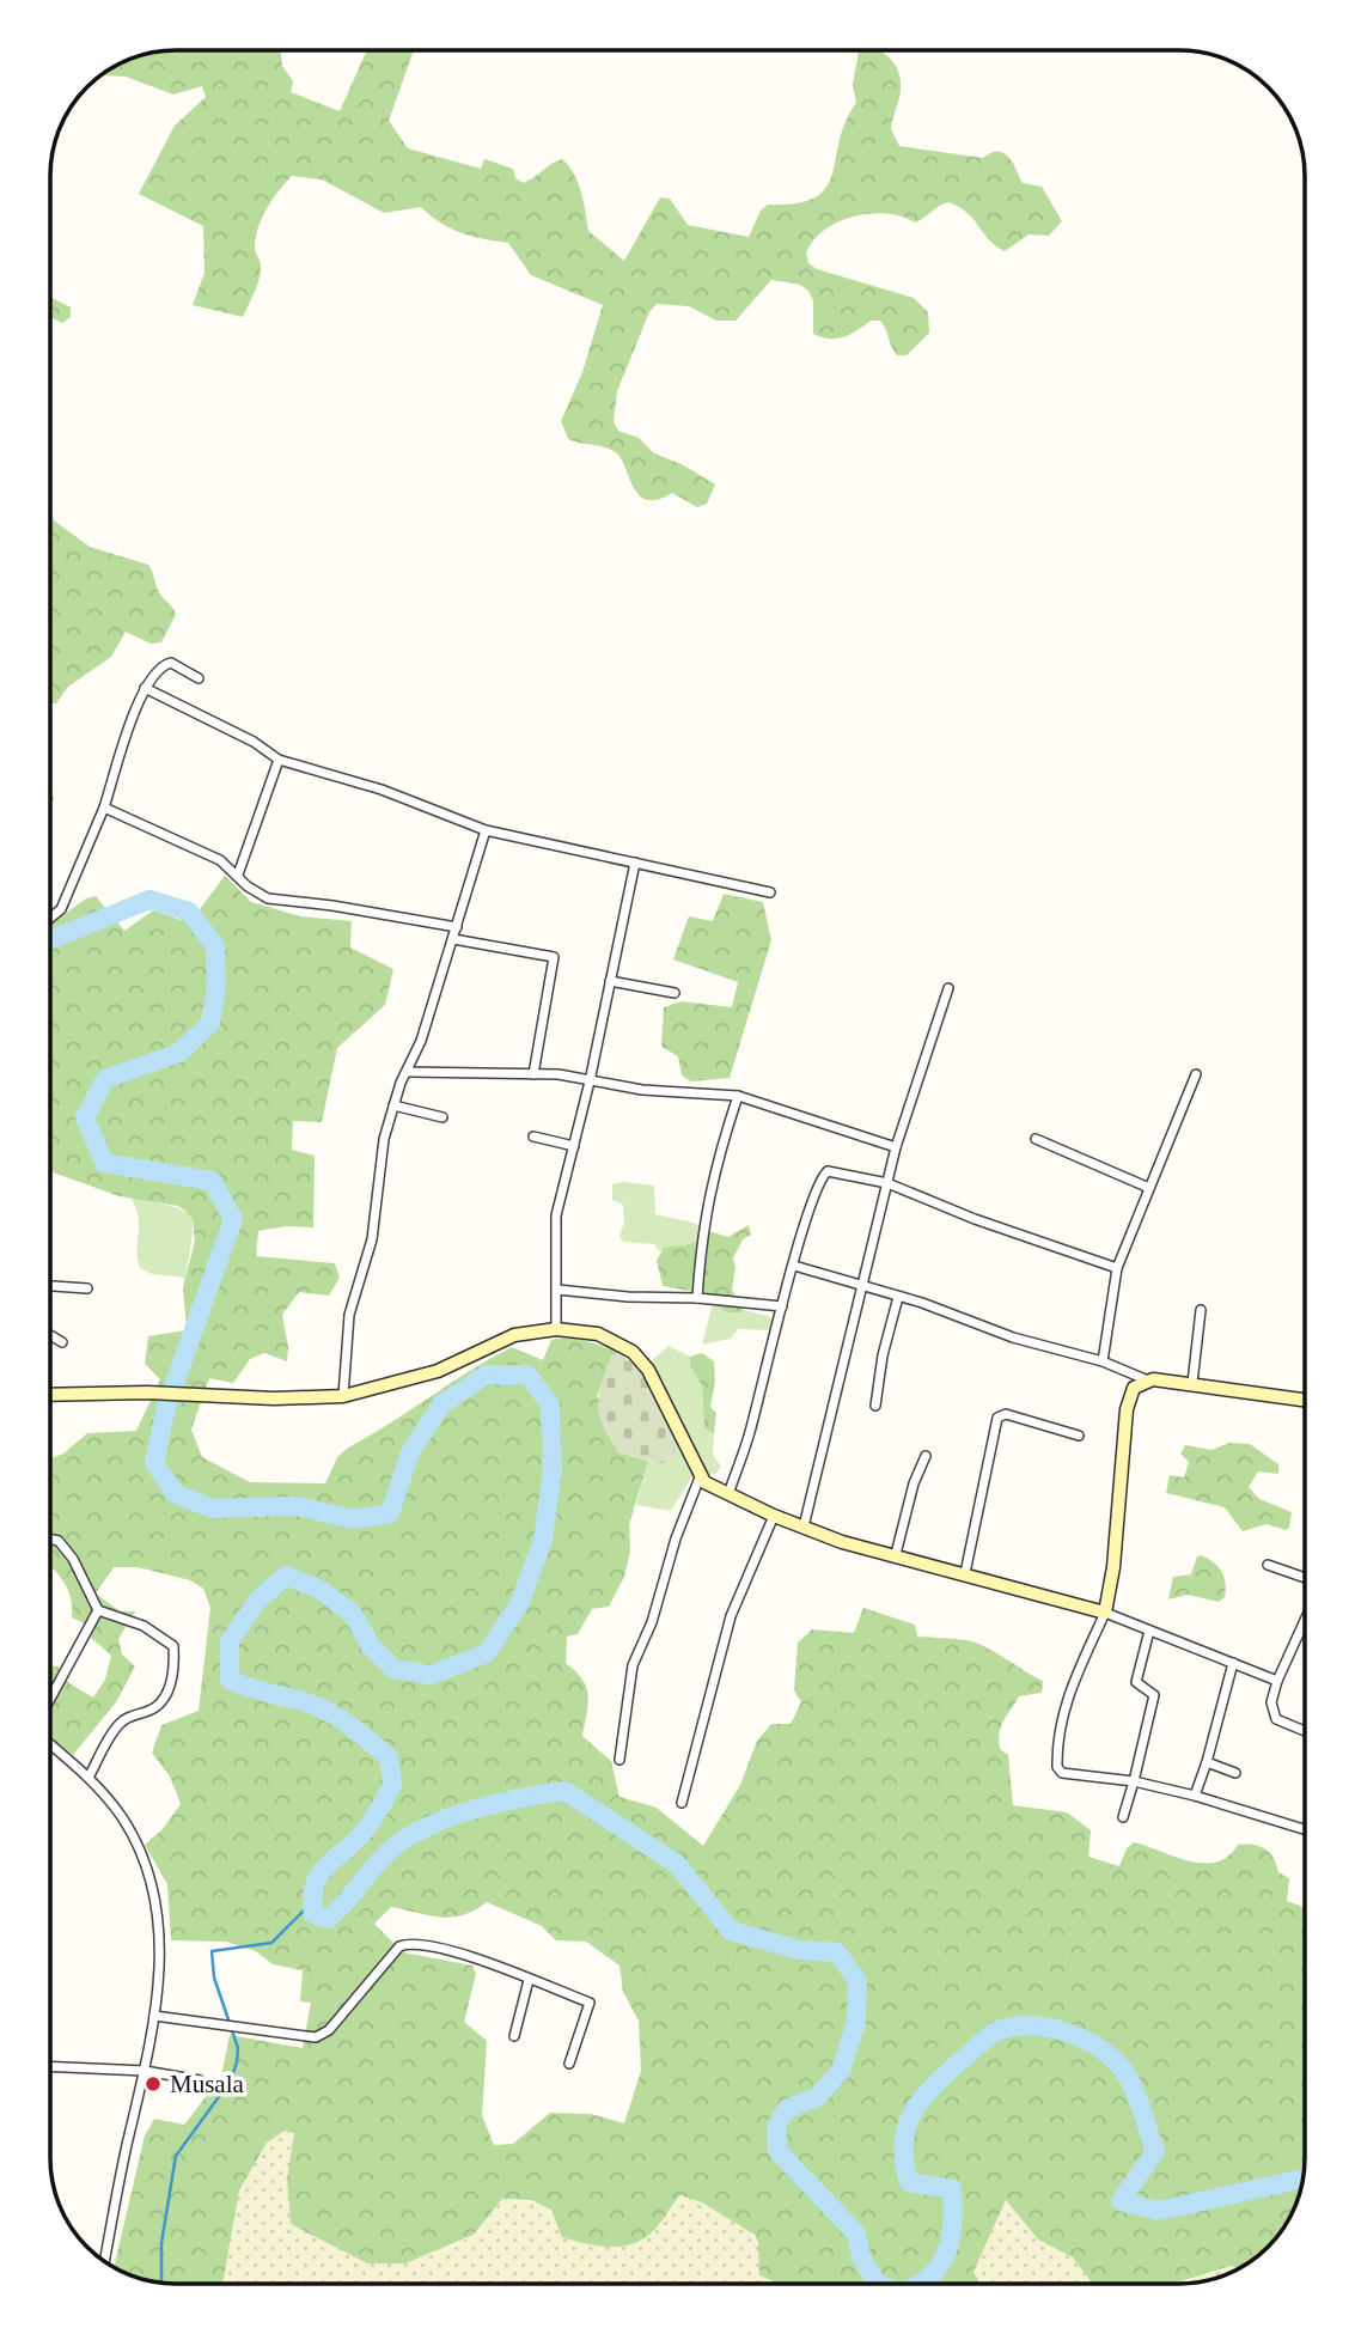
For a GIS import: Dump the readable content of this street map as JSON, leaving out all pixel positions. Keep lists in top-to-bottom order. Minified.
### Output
{"places":["Musala"]}
